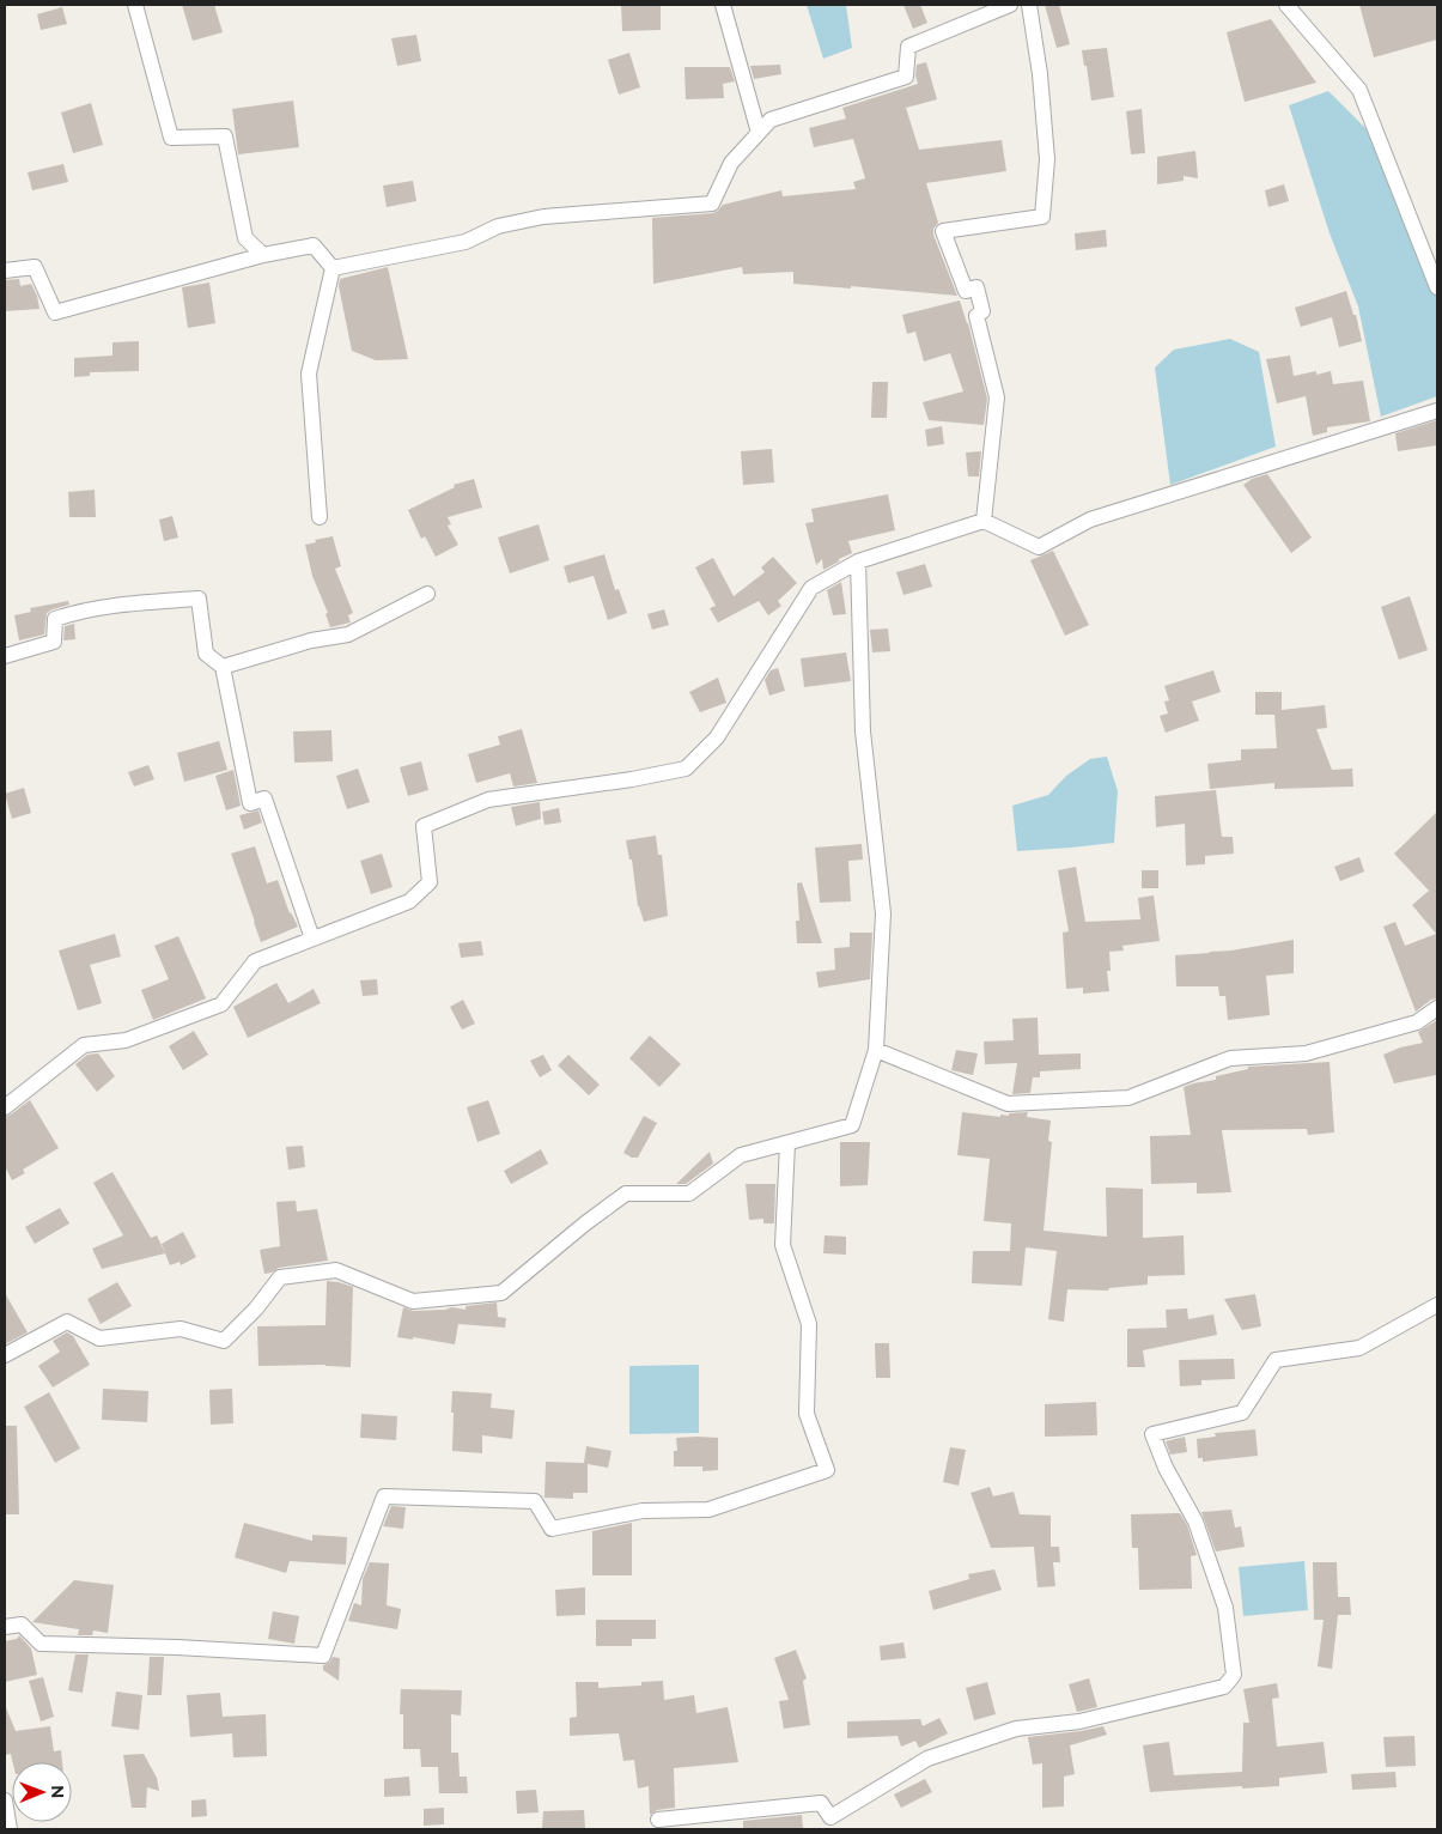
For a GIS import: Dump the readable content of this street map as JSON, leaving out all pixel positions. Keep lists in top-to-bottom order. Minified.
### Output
{"north":"right"}
